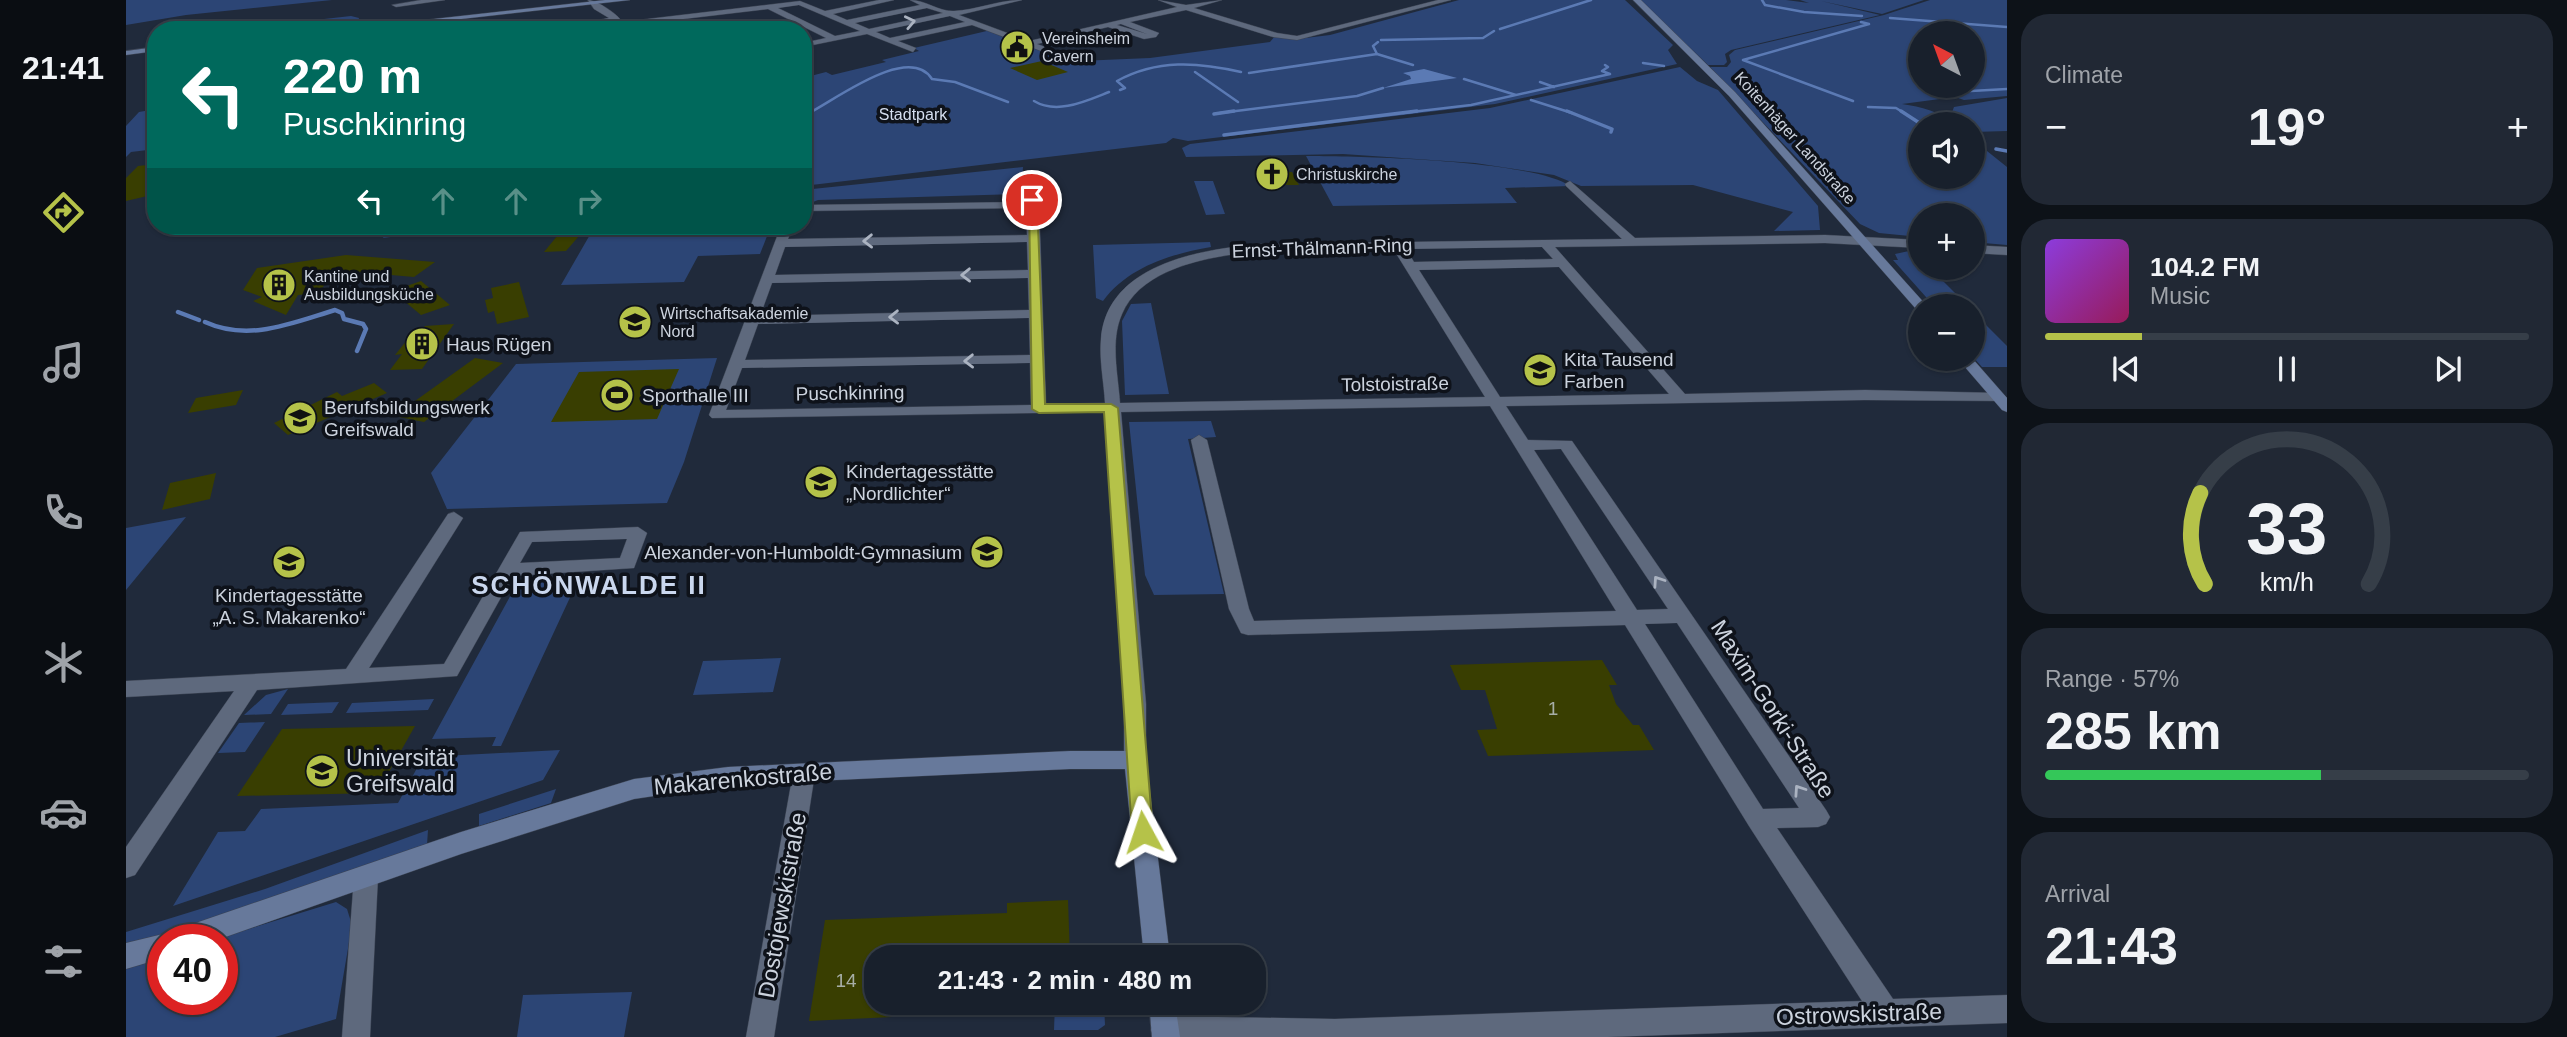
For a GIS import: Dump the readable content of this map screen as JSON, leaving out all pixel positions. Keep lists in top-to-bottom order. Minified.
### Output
{"streets":{"main road":["Koitenhäger Landstraße","Ernst-Thälmann-Ring","Makarenkostraße"],"street":["Tolstoistraße","Puschkinring","Maxim-Gorki-Straße","Dostojewskistraße","Ostrowskistraße"]},"crossings":[["Koitenhäger Landstraße","Ernst-Thälmann-Ring"],["Ernst-Thälmann-Ring","Tolstoistraße"],["Ernst-Thälmann-Ring","Puschkinring"],["Ernst-Thälmann-Ring","Makarenkostraße"],["Tolstoistraße","Puschkinring"],["Makarenkostraße","Dostojewskistraße"]],"districts":["SCHÖNWALDE II"],"parks":["Stadtpark"],"places":{"public building":["Vereinsheim Cavern"],"church":["Christuskirche"],"building":["Kantine und Ausbildungsküche","Haus Rügen"],"school or university":["Wirtschaftsakademie Nord","Kita Tausend Farben","Berufsbildungswerk Greifswald","Kindertagesstätte „Nordlichter“","Alexander-von-Humboldt-Gymnasium","Kindertagesstätte „A. S. Makarenko“","Universität Greifswald"],"sports":["Sporthalle III"]},"house_numbers":["1","14"],"north":"top left","page":{"tabs":"21:41","tile":["Climate",["Range · 57%","285 km"],["Arrival","21:43"]],"map_buttons":["+","−"],"turn":["220 m","Puschkinring"],"heat":["−","19°","+"],"song":["104.2 FM","Music"],"limit":"40","trip":"21:43 · 2 min · 480 m","gauge":["33","km/h"]}}
